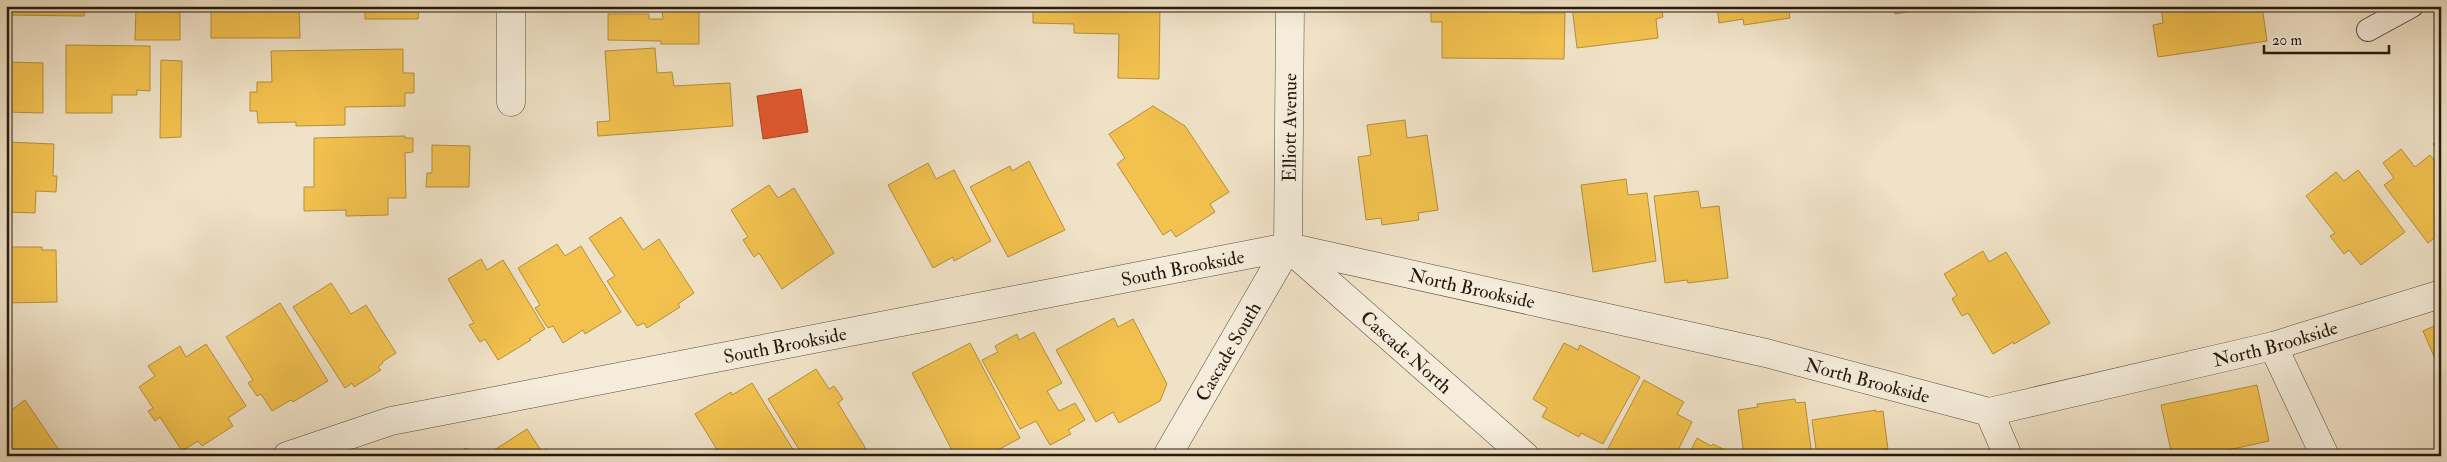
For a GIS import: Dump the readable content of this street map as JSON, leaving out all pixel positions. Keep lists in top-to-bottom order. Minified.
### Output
{"streets":{"street":["Elliott Avenue","South Brookside","North Brookside","Cascade South","Cascade North"]},"crossings":[["Elliott Avenue","South Brookside"],["Elliott Avenue","North Brookside"],["Elliott Avenue","Cascade South"],["Elliott Avenue","Cascade North"],["South Brookside","North Brookside"],["South Brookside","Cascade South"],["South Brookside","Cascade North"],["North Brookside","Cascade South"],["North Brookside","Cascade North"],["Cascade South","Cascade North"]],"scale_bar":"20 m"}
